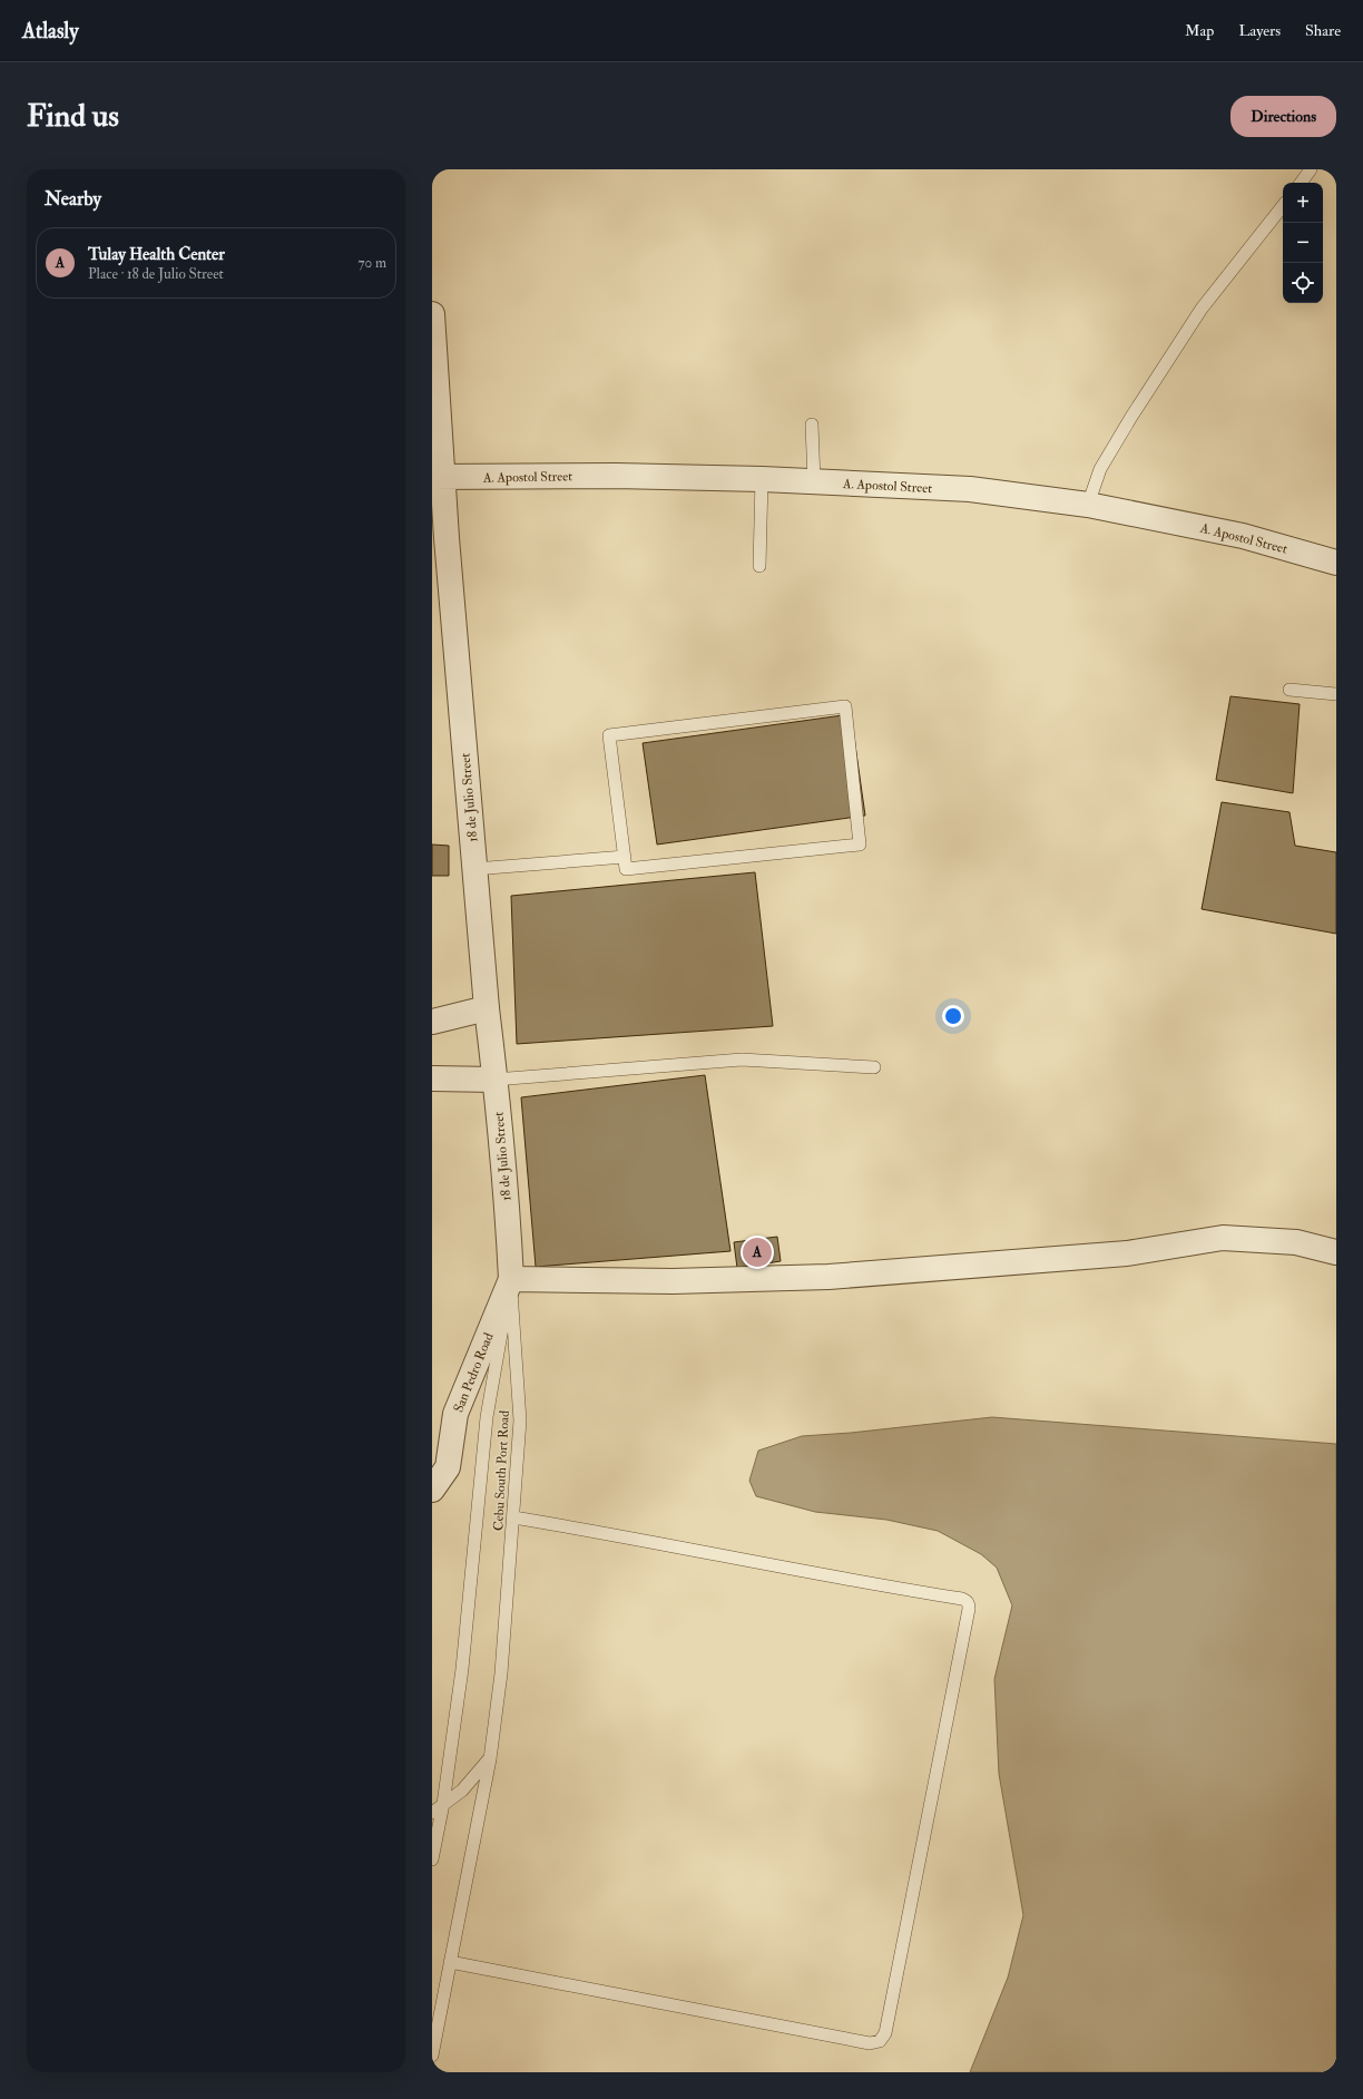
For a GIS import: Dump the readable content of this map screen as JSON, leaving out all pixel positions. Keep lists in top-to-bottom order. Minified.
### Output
{"streets":{"street":["A. Apostol Street","18 de Julio Street","San Pedro Road"],"lane":["Cebu South Port Road"]},"crossings":[["A. Apostol Street","18 de Julio Street"],["18 de Julio Street","San Pedro Road"],["18 de Julio Street","Cebu South Port Road"],["San Pedro Road","Cebu South Port Road"]],"page":{"header":"Atlasly","nav":["Map","Layers","Share"],"buttons":"Directions","title":"Find us","heading":"Nearby","map_buttons":["+","−"],"list":[{"mark":"A","name":"Tulay Health Center","note":"Place · 18 de Julio Street","value":"70 m"}],"pins":"A"}}
